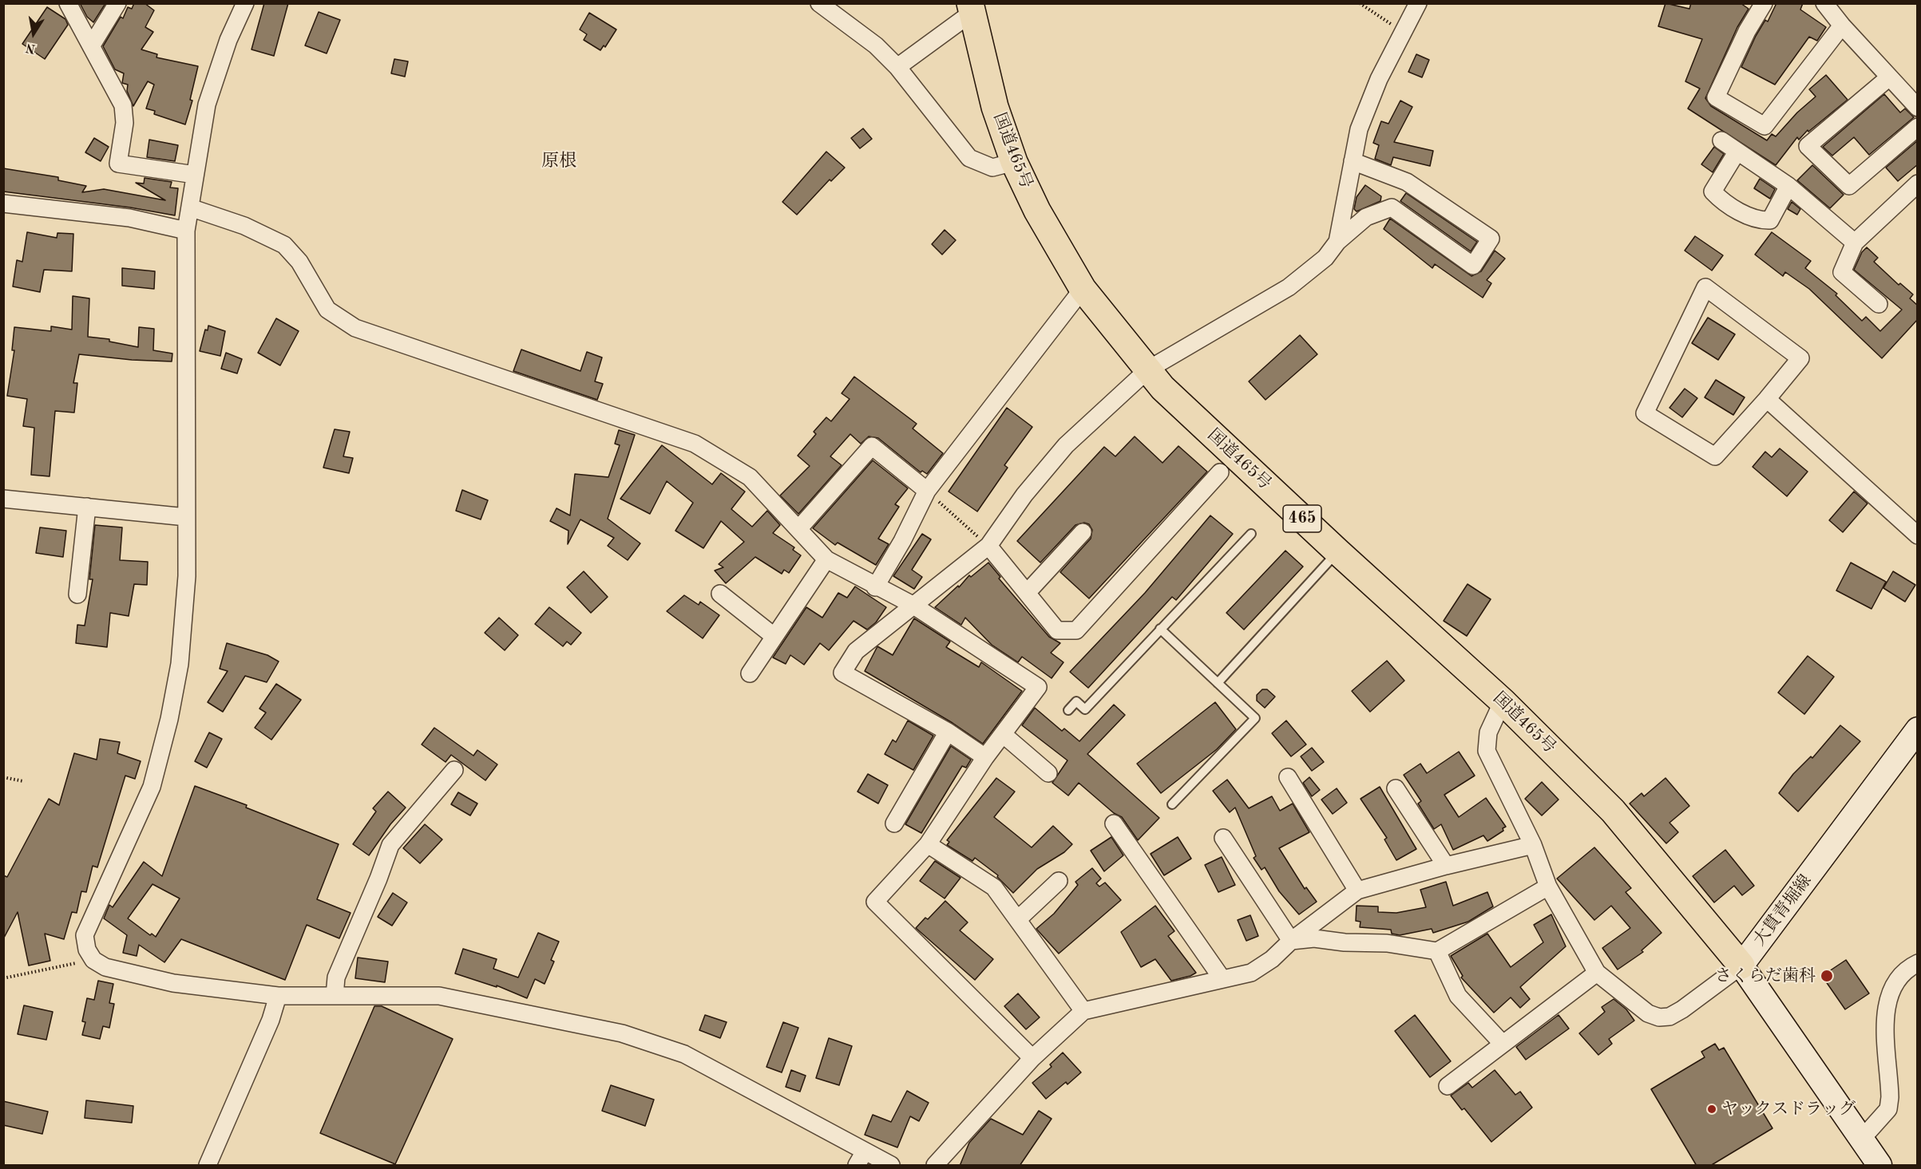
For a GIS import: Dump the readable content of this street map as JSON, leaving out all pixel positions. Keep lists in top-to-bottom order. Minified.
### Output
{"streets":{"highway":["国道465号","465"],"main road":["大貫青堀線"]},"crossings":[["国道465号","大貫青堀線"]],"districts":["原根"],"places":["さくらだ歯科","ヤックスドラッグ"],"north":"bottom"}
